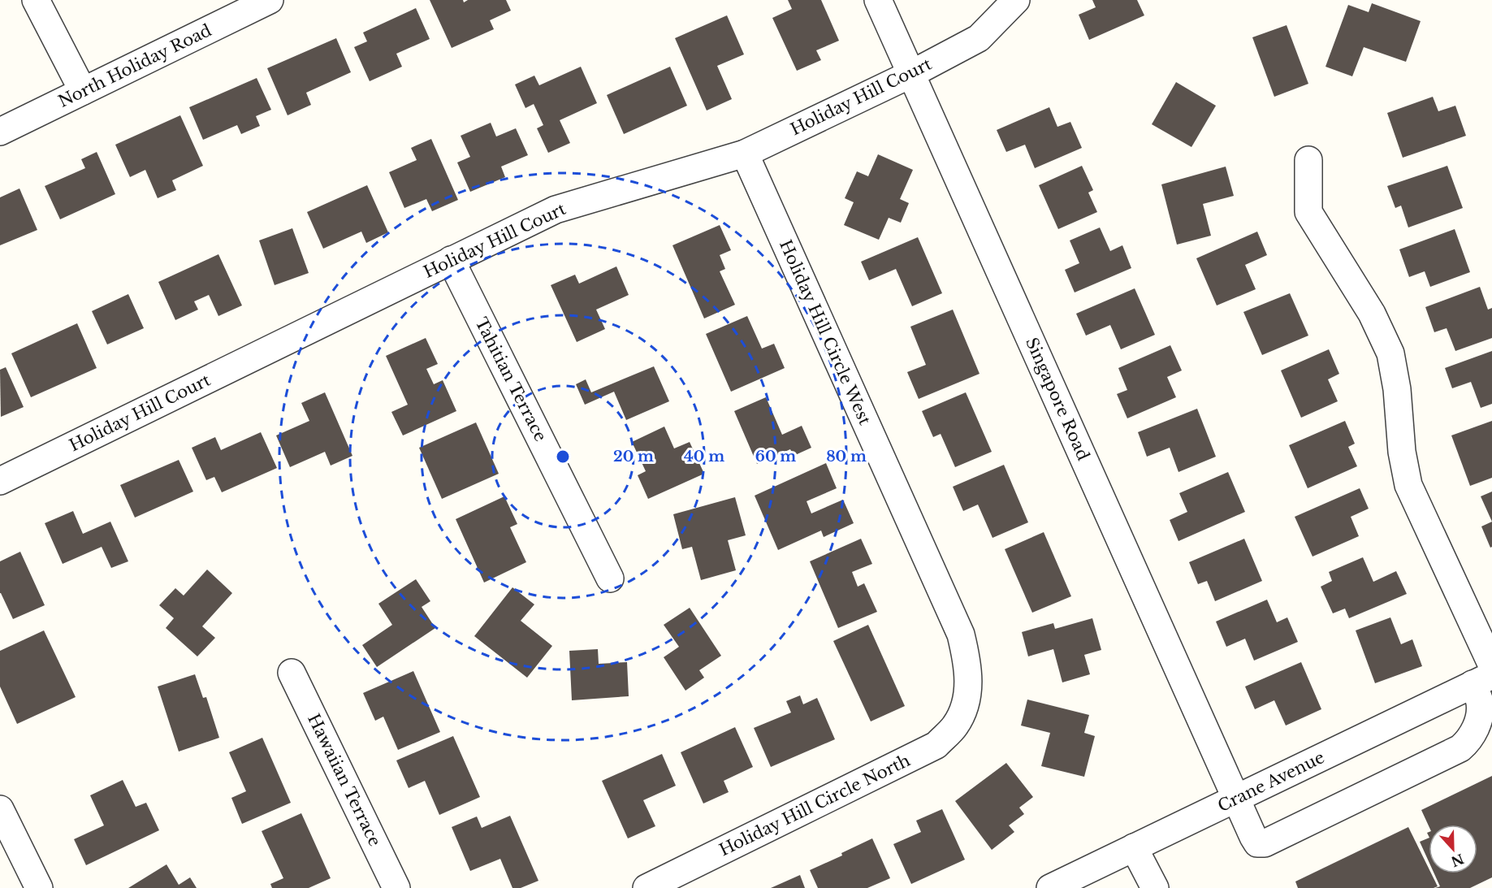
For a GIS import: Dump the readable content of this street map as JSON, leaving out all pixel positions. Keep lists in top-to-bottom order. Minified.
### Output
{"streets":{"street":["North Holiday Road","Holiday Hill Court","Holiday Hill Circle West","Tahitian Terrace","Singapore Road","Hawaiian Terrace","Crane Avenue","Holiday Hill Circle North"]},"crossings":[["Holiday Hill Court","Holiday Hill Circle West"],["Holiday Hill Court","Tahitian Terrace"],["Holiday Hill Court","Singapore Road"],["Holiday Hill Circle West","Holiday Hill Circle North"],["Singapore Road","Crane Avenue"]],"north":"bottom","rings":["20 m","40 m","60 m","80 m"]}
